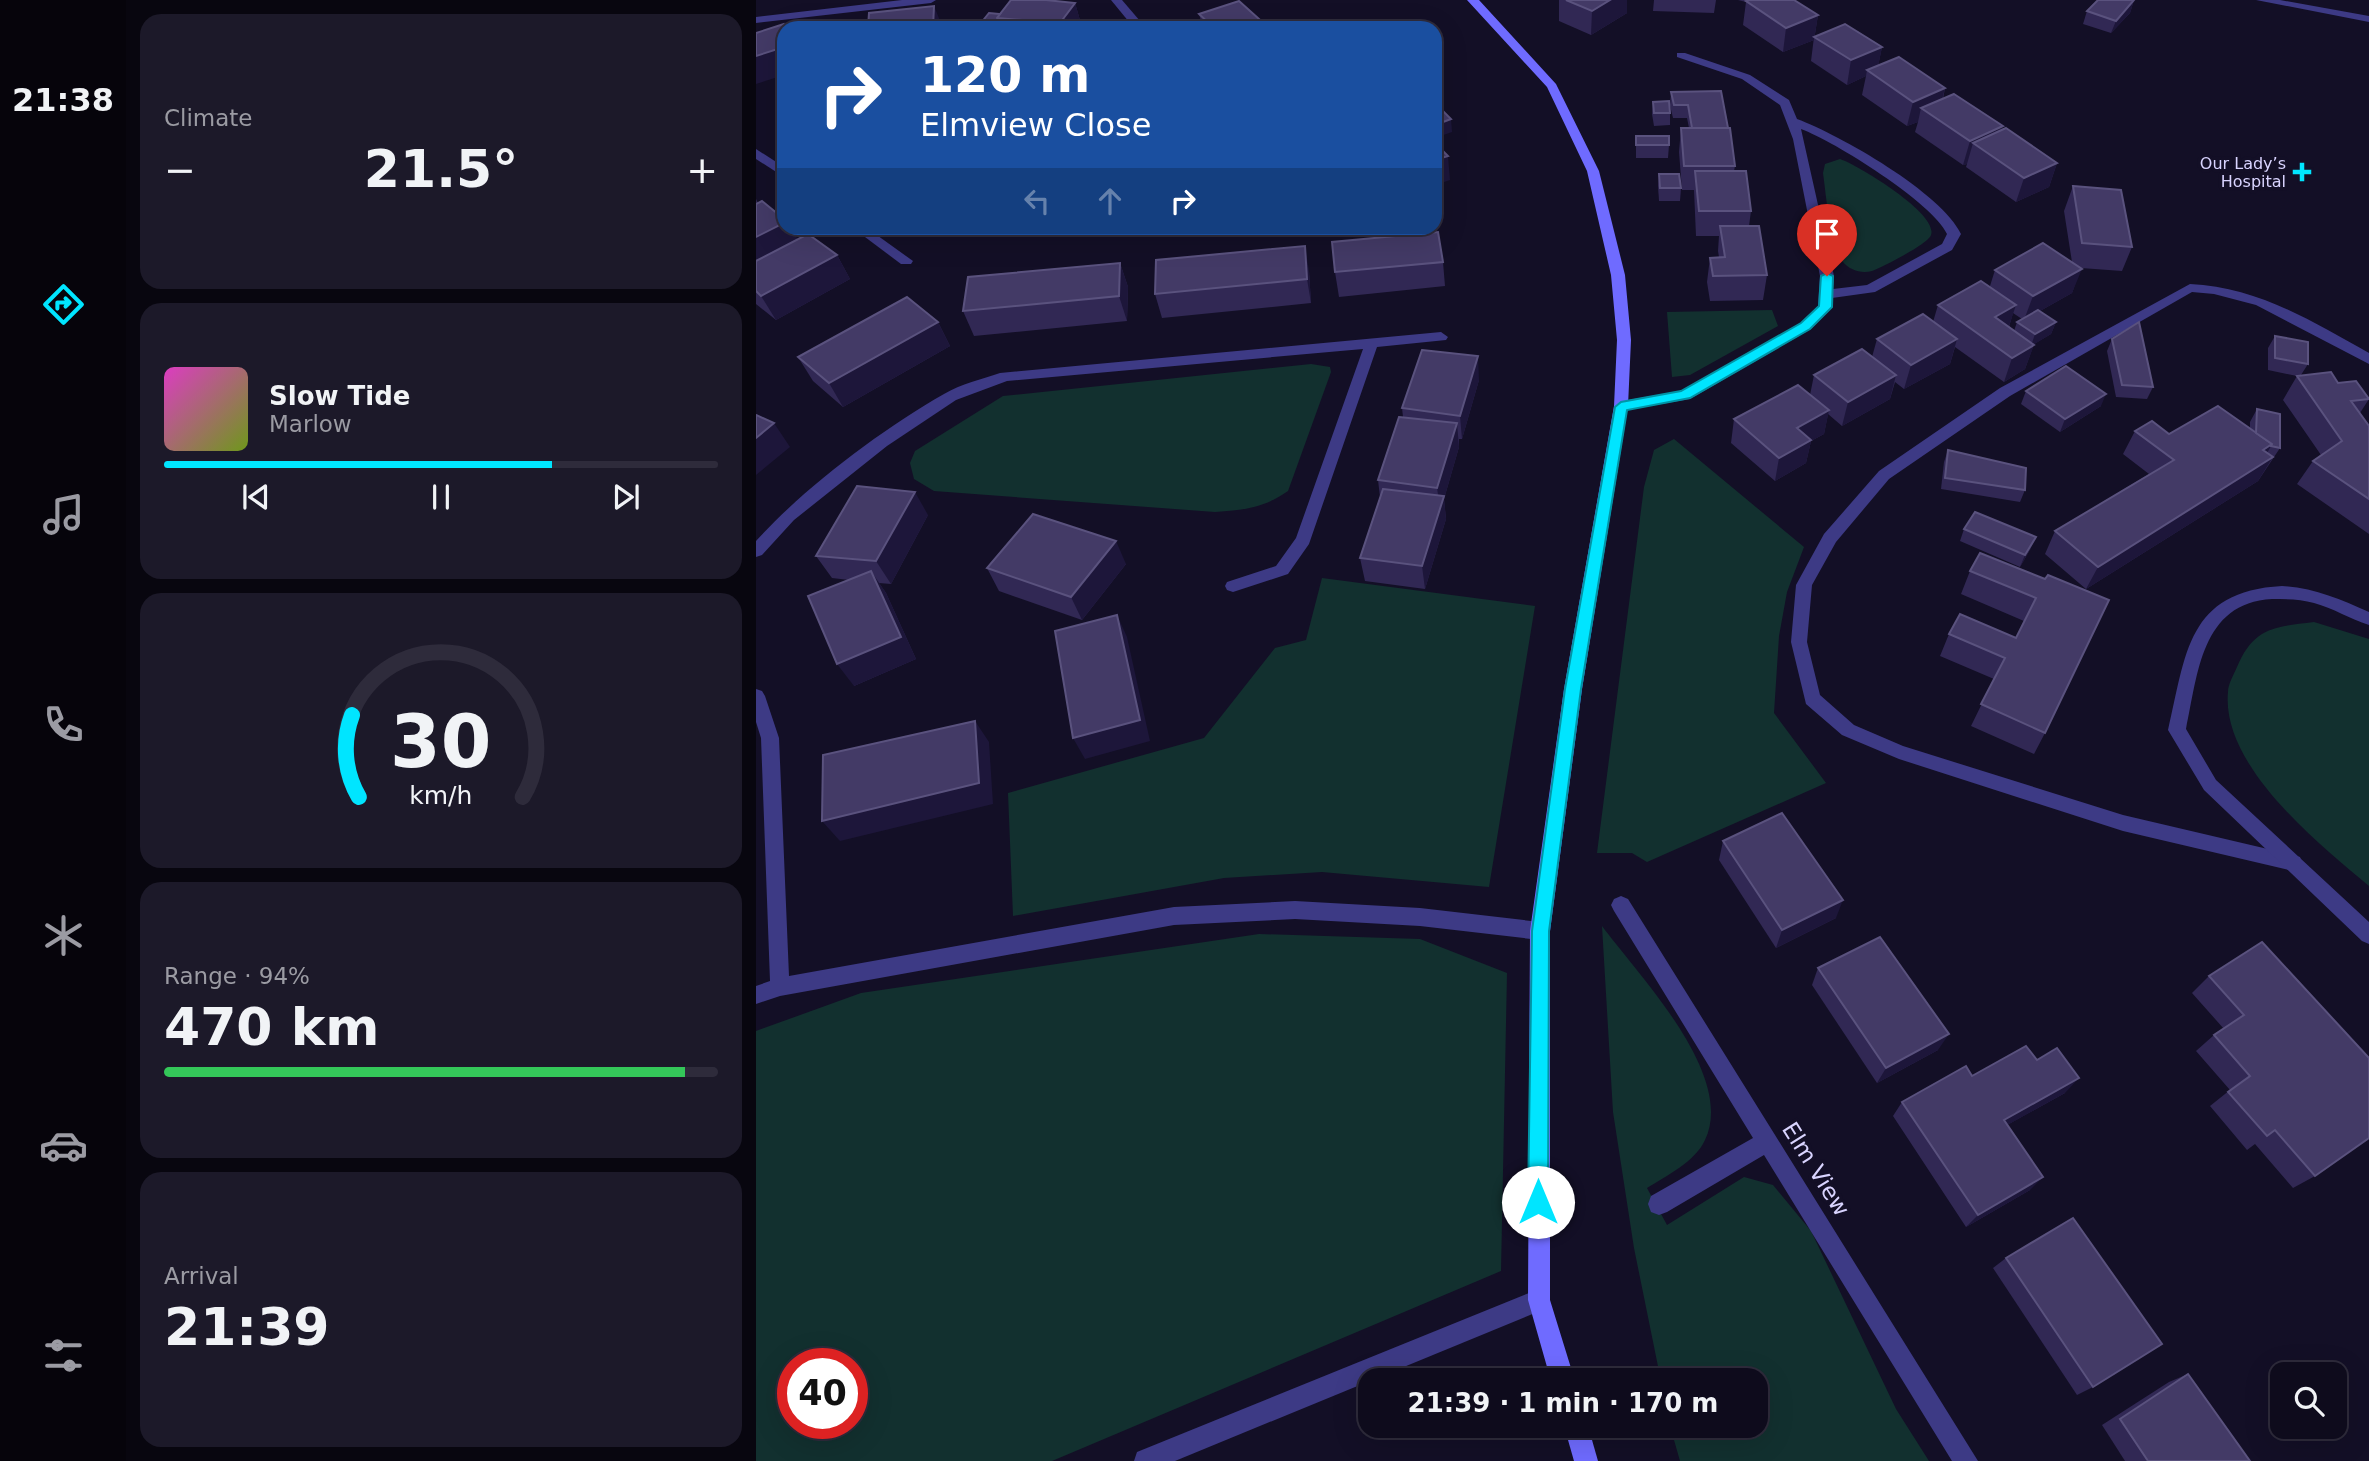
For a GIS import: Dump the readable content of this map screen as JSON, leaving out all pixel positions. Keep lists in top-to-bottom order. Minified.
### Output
{"streets":{"street":["Elm View"]},"places":{"health":["Our Lady’s Hospital"]},"page":{"tabs":"21:38","tile":["Climate",["Range · 94%","470 km"],["Arrival","21:39"]],"turn":["120 m","Elmview Close"],"heat":["−","21.5°","+"],"song":["Slow Tide","Marlow"],"limit":"40","trip":"21:39 · 1 min · 170 m","gauge":["30","km/h"]}}
